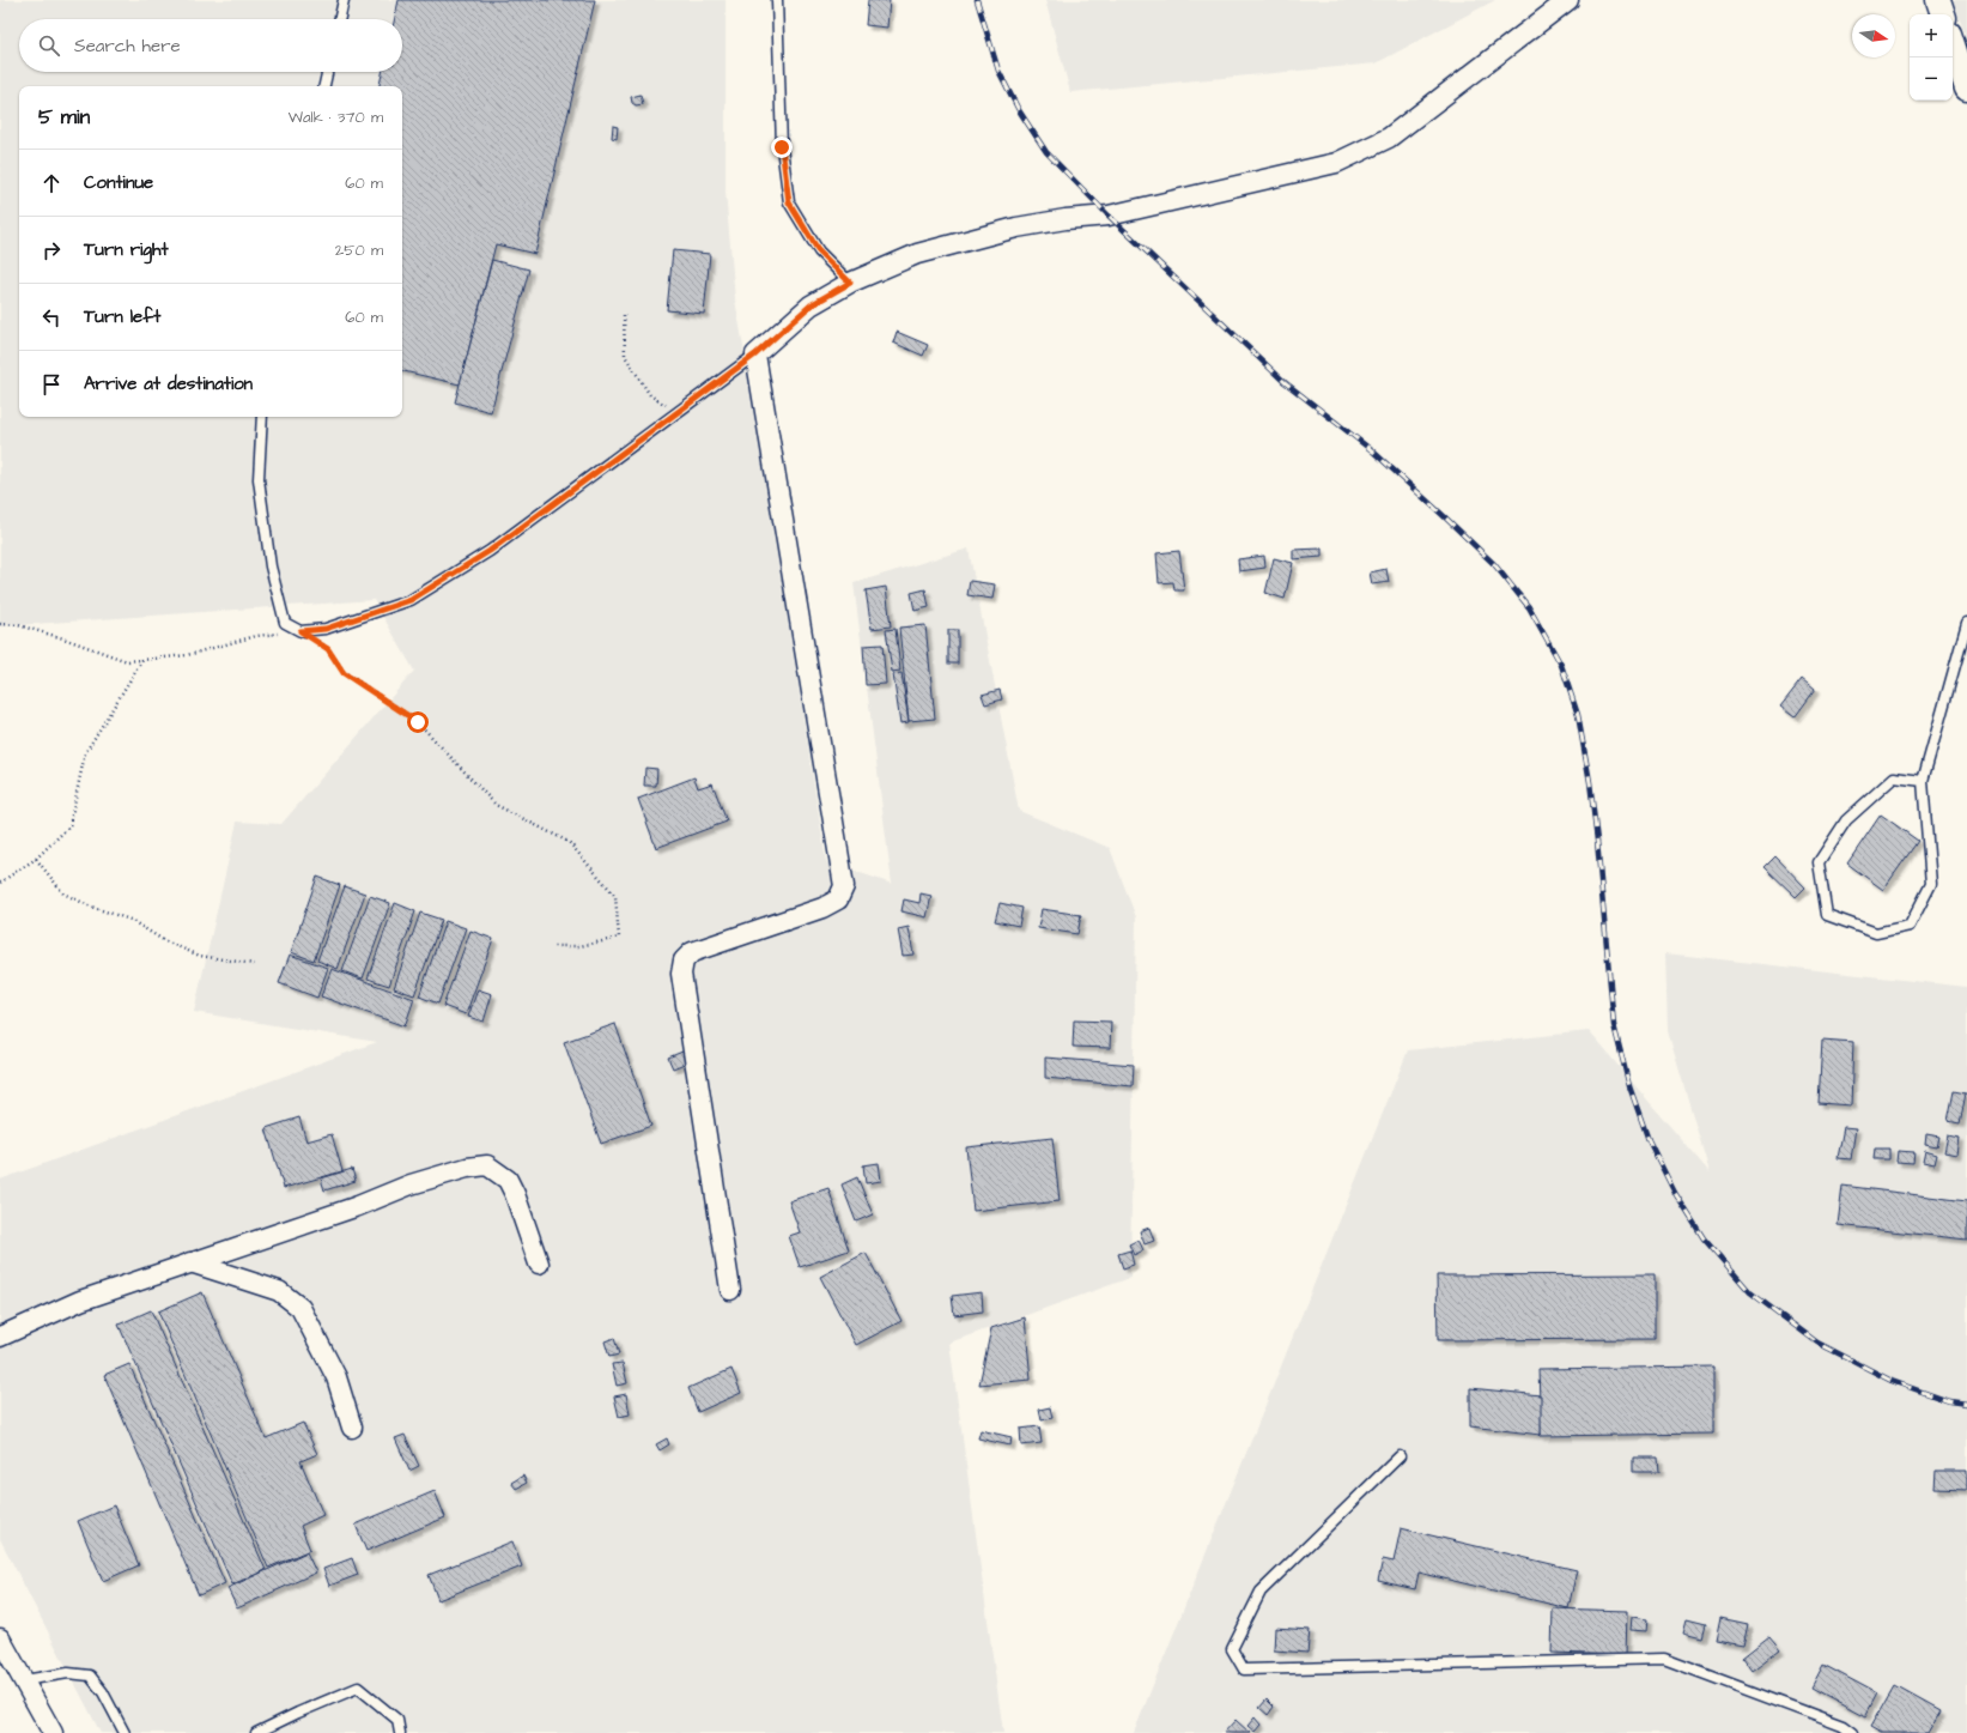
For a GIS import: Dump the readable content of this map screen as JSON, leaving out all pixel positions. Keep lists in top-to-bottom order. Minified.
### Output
{"north":"right","page":{"map_buttons":["+","−"],"search":"Search here","heading":["5 min","Walk · 370 m"],"list":[["Continue","60 m"],["Turn right","250 m"],["Turn left","60 m"],"Arrive at destination"]}}
